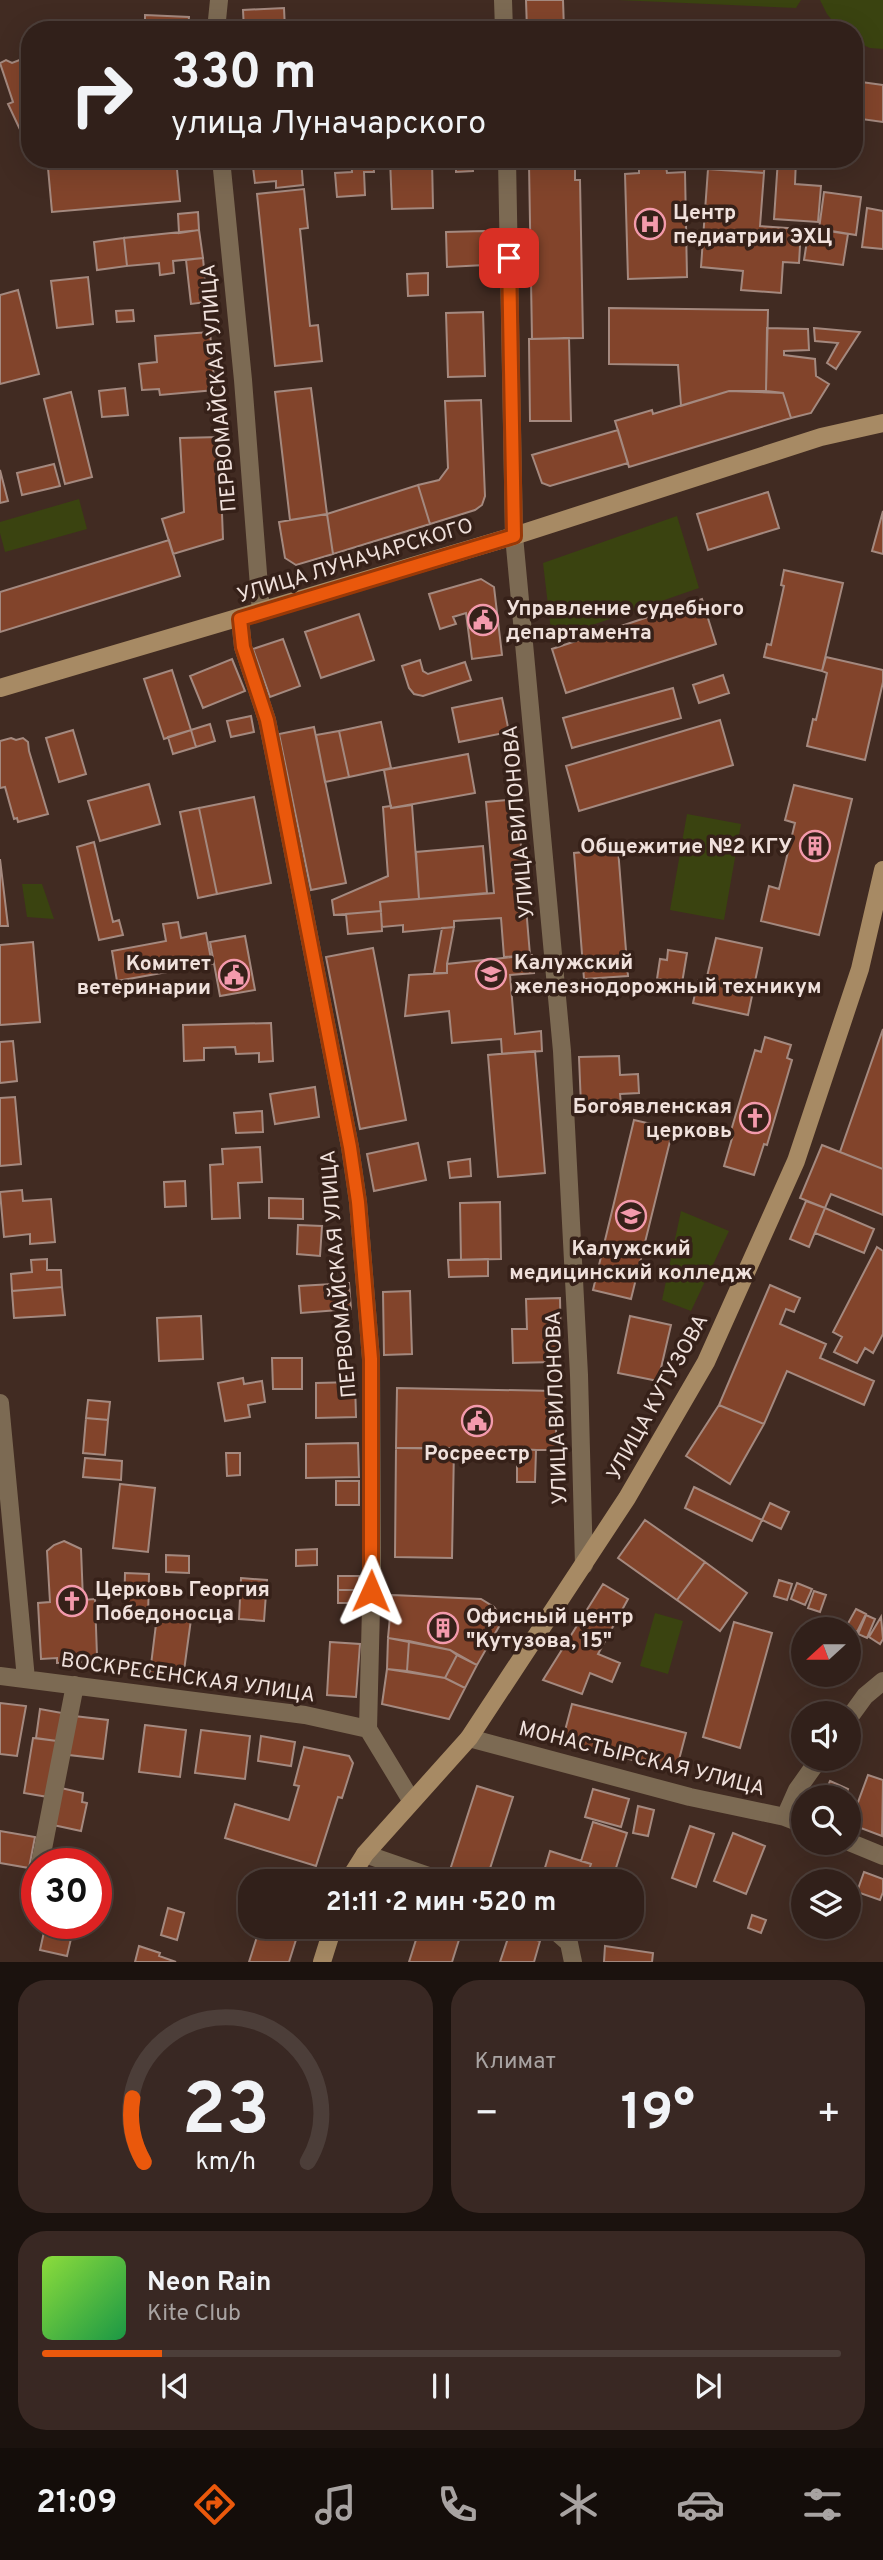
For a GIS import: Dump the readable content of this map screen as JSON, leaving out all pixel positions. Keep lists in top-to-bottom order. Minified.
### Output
{"streets":{"main road":["УЛИЦА ЛУНАЧАРСКОГО","УЛИЦА КУТУЗОВА"],"street":["ПЕРВОМАЙСКАЯ УЛИЦА","УЛИЦА ВИЛОНОВА","ВОСКРЕСЕНСКАЯ УЛИЦА","МОНАСТЫРСКАЯ УЛИЦА"]},"crossings":[["ПЕРВОМАЙСКАЯ УЛИЦА","УЛИЦА ЛУНАЧАРСКОГО"],["ПЕРВОМАЙСКАЯ УЛИЦА","ВОСКРЕСЕНСКАЯ УЛИЦА"],["УЛИЦА ЛУНАЧАРСКОГО","УЛИЦА ВИЛОНОВА"],["УЛИЦА ВИЛОНОВА","УЛИЦА КУТУЗОВА"],["УЛИЦА КУТУЗОВА","МОНАСТЫРСКАЯ УЛИЦА"]],"places":{"hospital":["Центр педиатрии ЭХЦ"],"public building":["Управление судебного департамента","Комитет ветеринарии","Росреестр"],"building":["Общежитие №2 КГУ","Офисный центр \"Кутузова, 15\""],"school or university":["Калужский железнодорожный техникум","Калужский медицинский колледж"],"church":["Богоявленская церковь","Церковь Георгия Победоносца"]},"north":"left","page":{"turn":["330 m","улица Луначарского"],"limit":"30","trip":"21:11 · 2 мин · 520 m","tile":"Климат","heat":["−","19°","+"],"song":["Neon Rain","Kite Club"],"tabs":"21:09","gauge":["23","km/h"]}}
